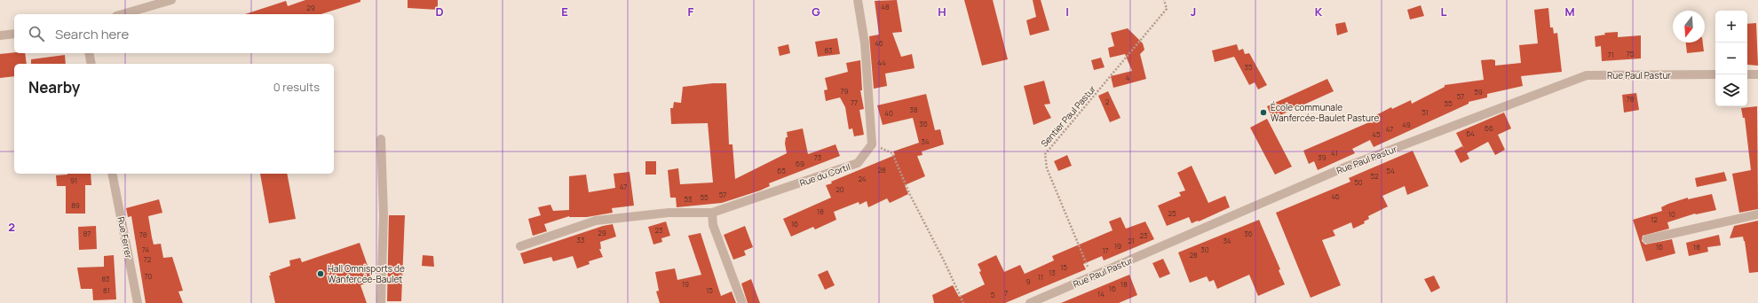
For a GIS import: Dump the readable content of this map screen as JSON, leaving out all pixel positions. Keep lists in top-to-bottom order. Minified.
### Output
{"streets":{"street":["Rue Paul Pastur","Rue du Cortil","Rue Ferrer"],"path":["Sentier Paul Pastur"]},"crossings":[["Rue Paul Pastur","Sentier Paul Pastur"]],"places":["École communale Wanfercée-Baulet Pasture","Hall Omnisports de Wanfercée-Baulet"],"house_numbers":["48","29","46","83","75","71","44","35","4","79","59","57","78","2","77","55","38","51","40","36","49","66","47","64","45","34","41","73","39","69","28","65","54","52","24","91","50","47","20","57","46","55","53","89","18","25","10","12","16","23","29","87","36","78","23","33","21","34","19","16","18","74","30","17","28","72","15","13","70","11","83","9","19","18","16","81","15","7","14","5"],"north":"bottom","page":{"map_buttons":["+","−"],"search":"Search here","heading":["Nearby","0 results"]},"grid":{"columns":["D","E","F","G","H","I","J","K","L","M"],"rows":["2"]}}
